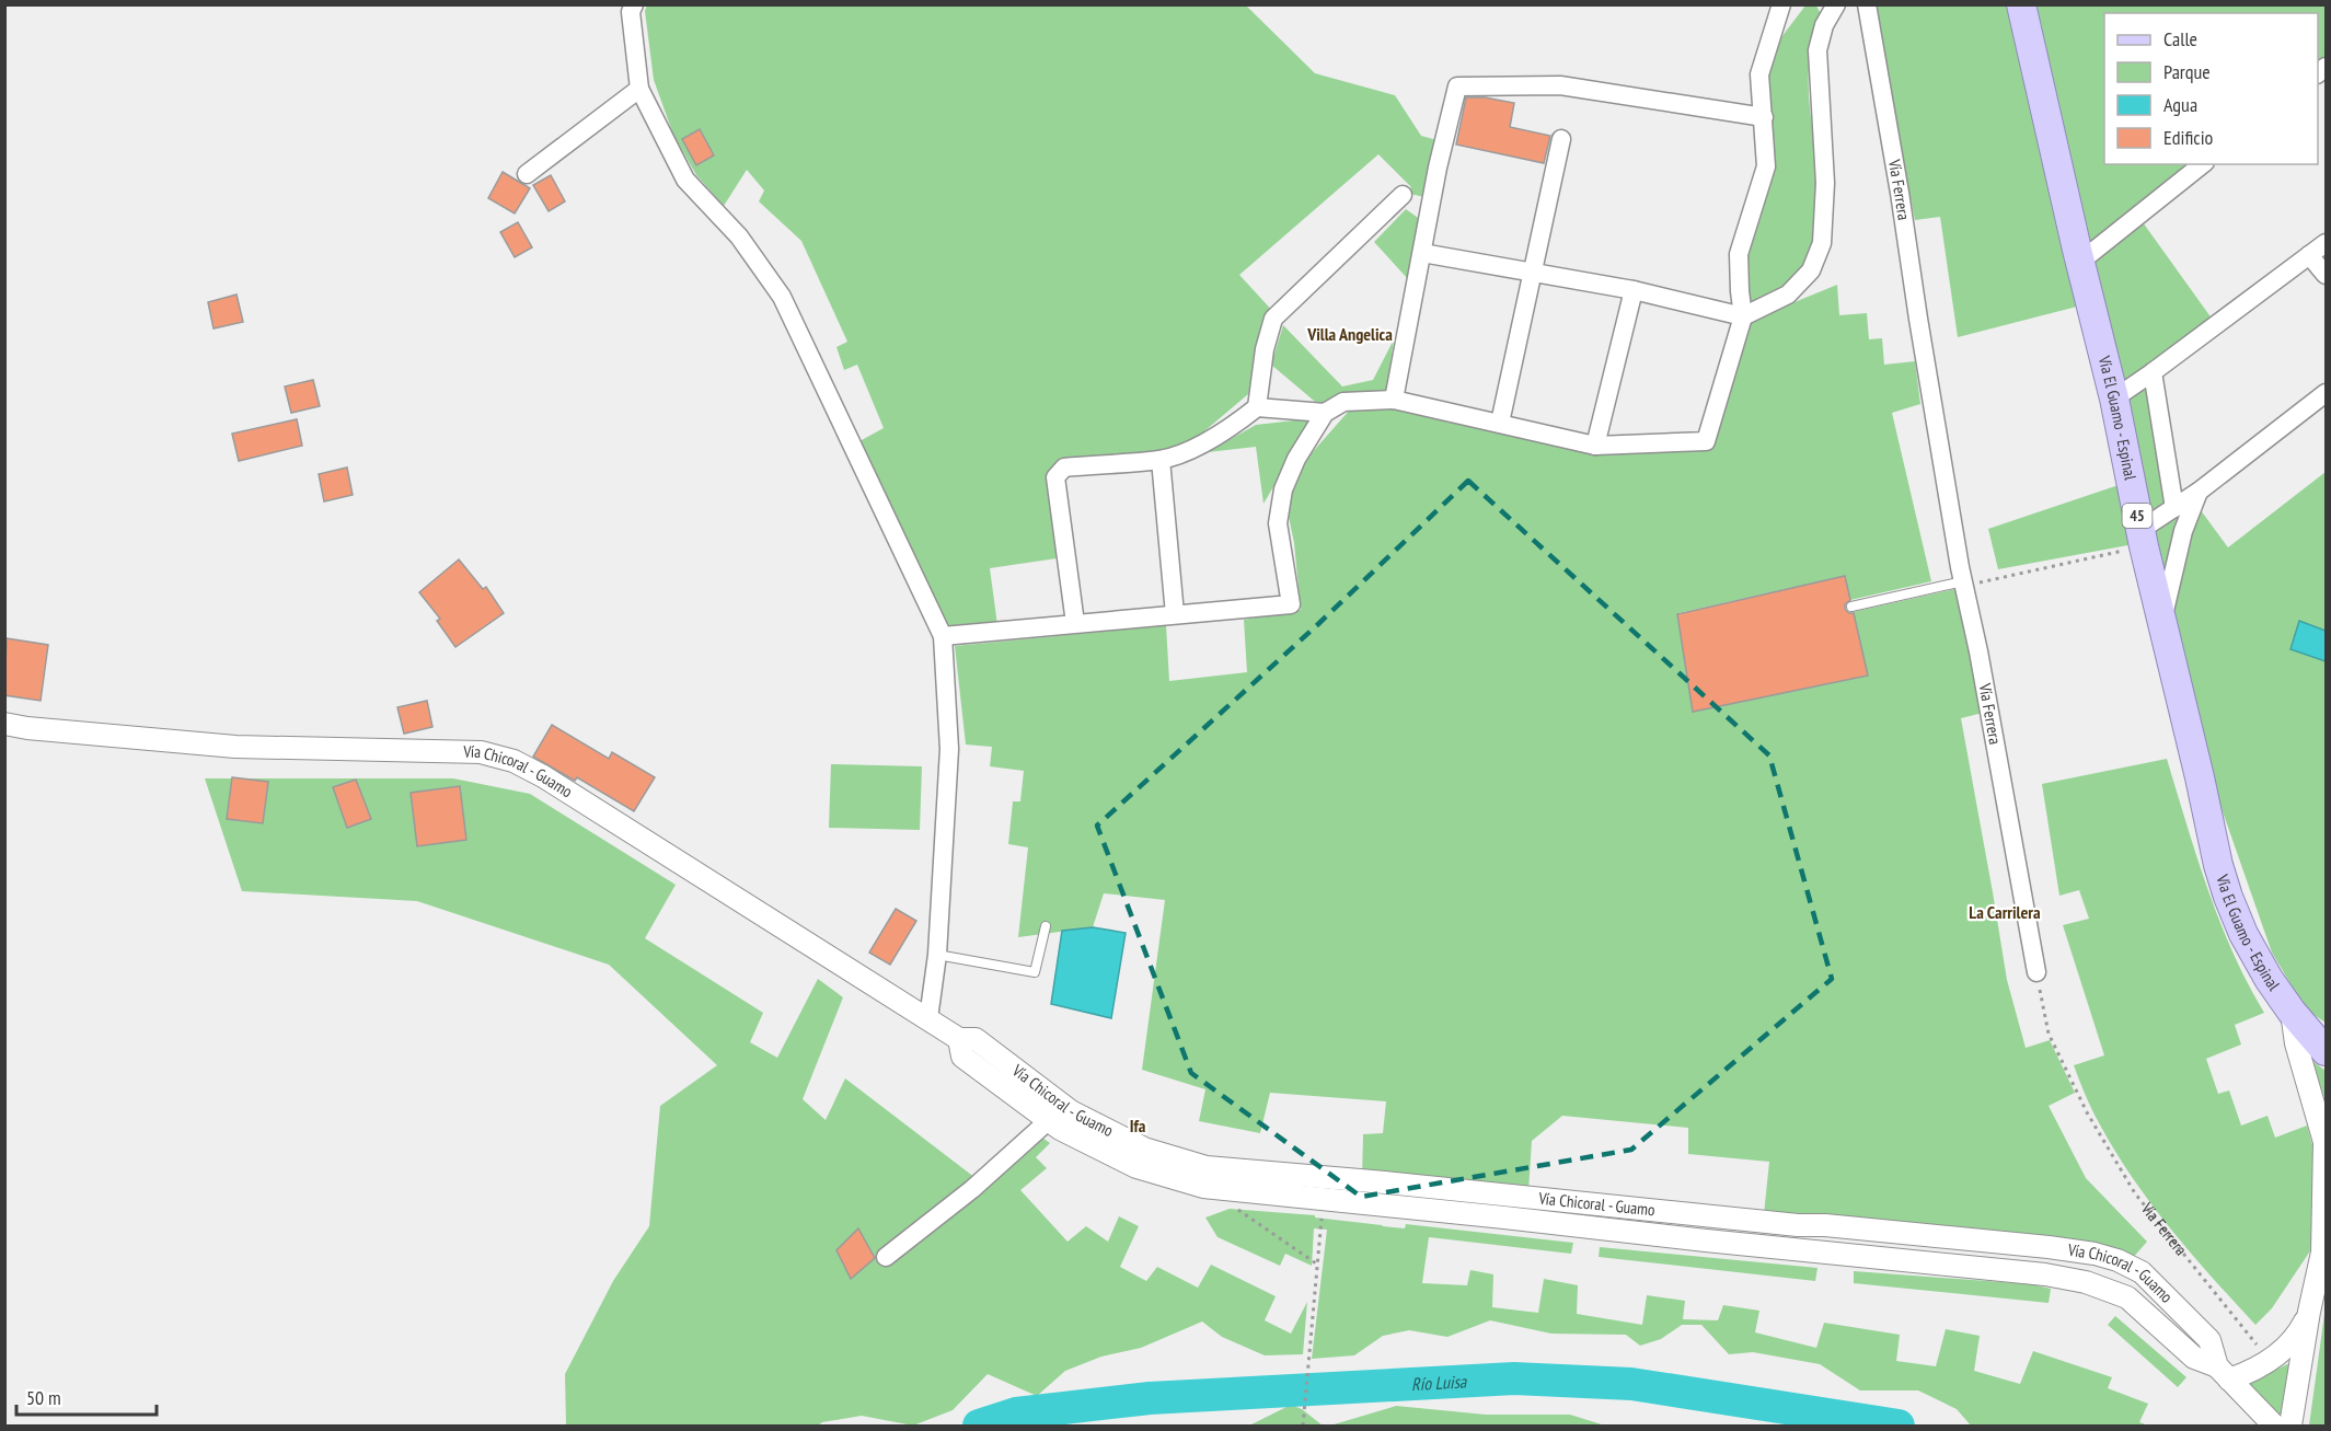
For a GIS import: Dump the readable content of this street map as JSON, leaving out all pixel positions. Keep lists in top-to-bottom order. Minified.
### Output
{"streets":{"main road":["Vía El Guamo - Espinal","45"],"street":["Vía Ferrera","Vía Chicoral - Guamo"]},"crossings":[["Vía El Guamo - Espinal","45"]],"districts":["Villa Angelica","La Carrilera","Ifa"],"water":["Río Luisa"],"legend":["Calle","Parque","Agua","Edificio"],"scale_bar":"50 m"}
